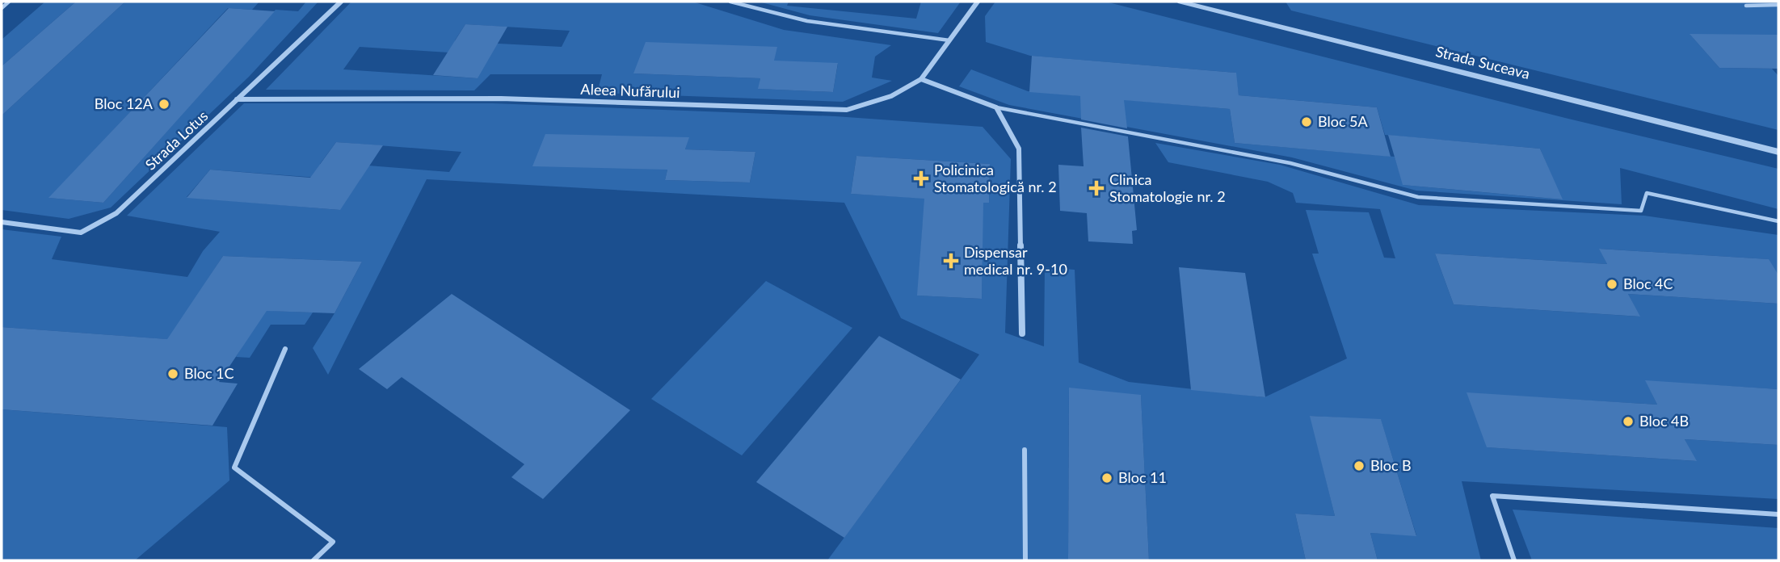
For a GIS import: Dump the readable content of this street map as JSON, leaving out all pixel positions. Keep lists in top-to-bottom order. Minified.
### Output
{"streets":{"street":["Strada Suceava","Aleea Nufărului","Strada Lotus"]},"crossings":[["Aleea Nufărului","Strada Lotus"]],"places":{"other":["Bloc 12A","Bloc 5A","Bloc 4C","Bloc 1C","Bloc 4B","Bloc B","Bloc 11"],"health":["Policinica Stomatologică nr. 2","Clinica Stomatologie nr. 2","Dispensar medical nr. 9-10"]}}
